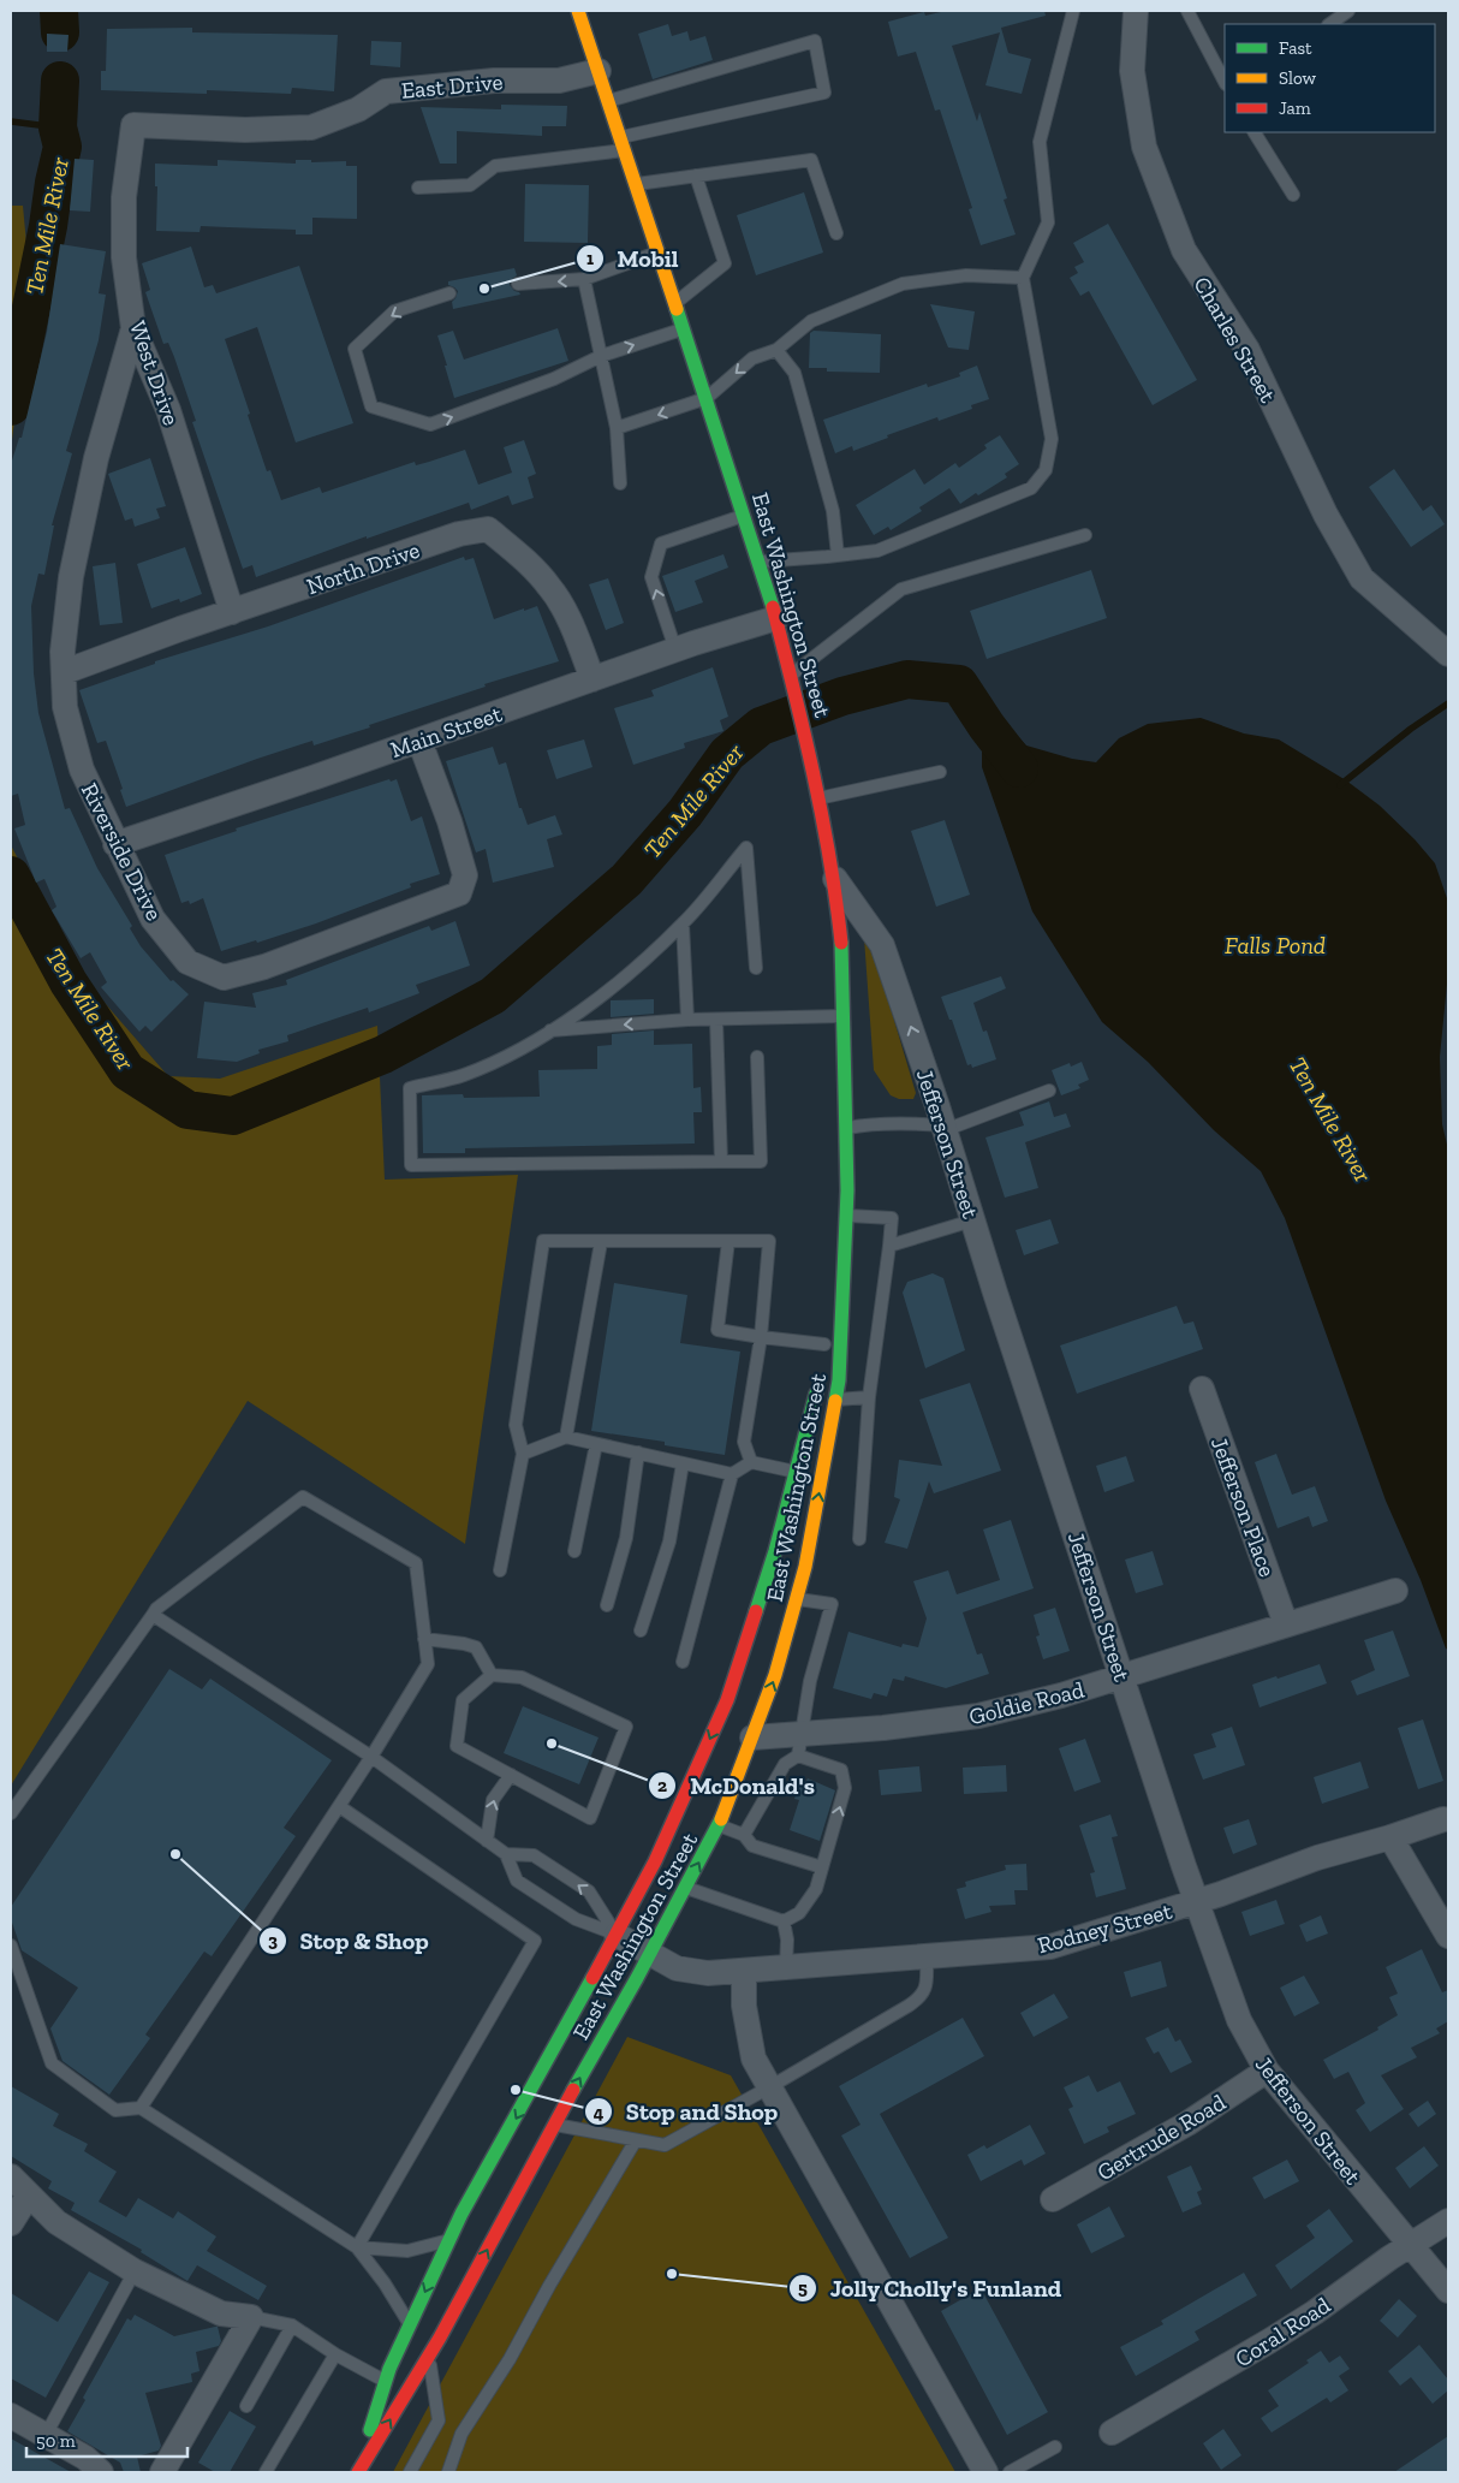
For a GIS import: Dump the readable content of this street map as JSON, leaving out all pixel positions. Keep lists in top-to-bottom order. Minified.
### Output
{"streets":{"main road":["East Washington Street"],"street":["East Drive","Charles Street","West Drive","North Drive","Main Street","Riverside Drive","Jefferson Street","Jefferson Place","Goldie Road","Rodney Street","Gertrude Road","Coral Road"]},"crossings":[["East Drive","West Drive"],["East Drive","East Washington Street"],["West Drive","North Drive"],["West Drive","Riverside Drive"],["North Drive","Main Street"],["North Drive","Riverside Drive"],["East Washington Street","Main Street"],["East Washington Street","Jefferson Street"],["East Washington Street","Goldie Road"],["East Washington Street","Rodney Street"],["Main Street","Riverside Drive"],["Jefferson Street","Goldie Road"],["Jefferson Street","Rodney Street"],["Jefferson Street","Gertrude Road"],["Jefferson Street","Coral Road"],["Jefferson Place","Goldie Road"]],"water":["Ten Mile River","Falls Pond"],"places":["Mobil","McDonald's","Stop & Shop","Stop and Shop","Jolly Cholly's Funland"],"legend":["Fast","Slow","Jam"],"scale_bar":"50 m"}
